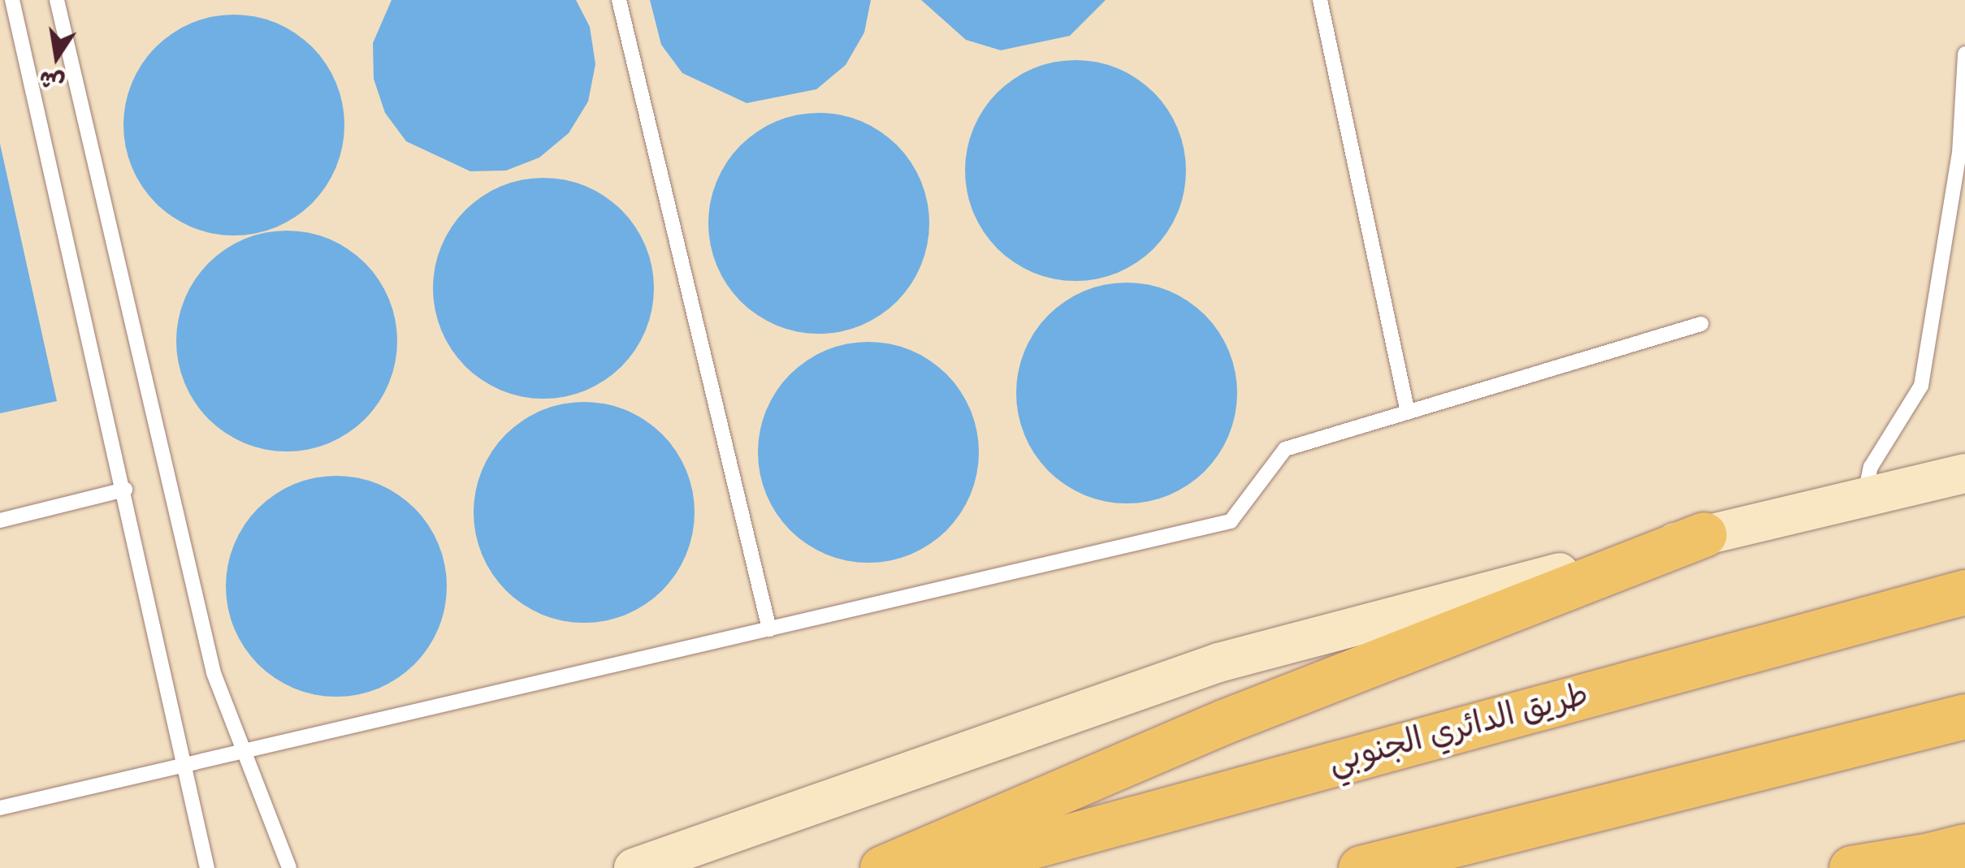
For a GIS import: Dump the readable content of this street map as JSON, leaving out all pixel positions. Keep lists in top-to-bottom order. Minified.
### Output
{"streets":{"main road":["طريق الدائري الجنوبي"]},"north":"bottom"}
